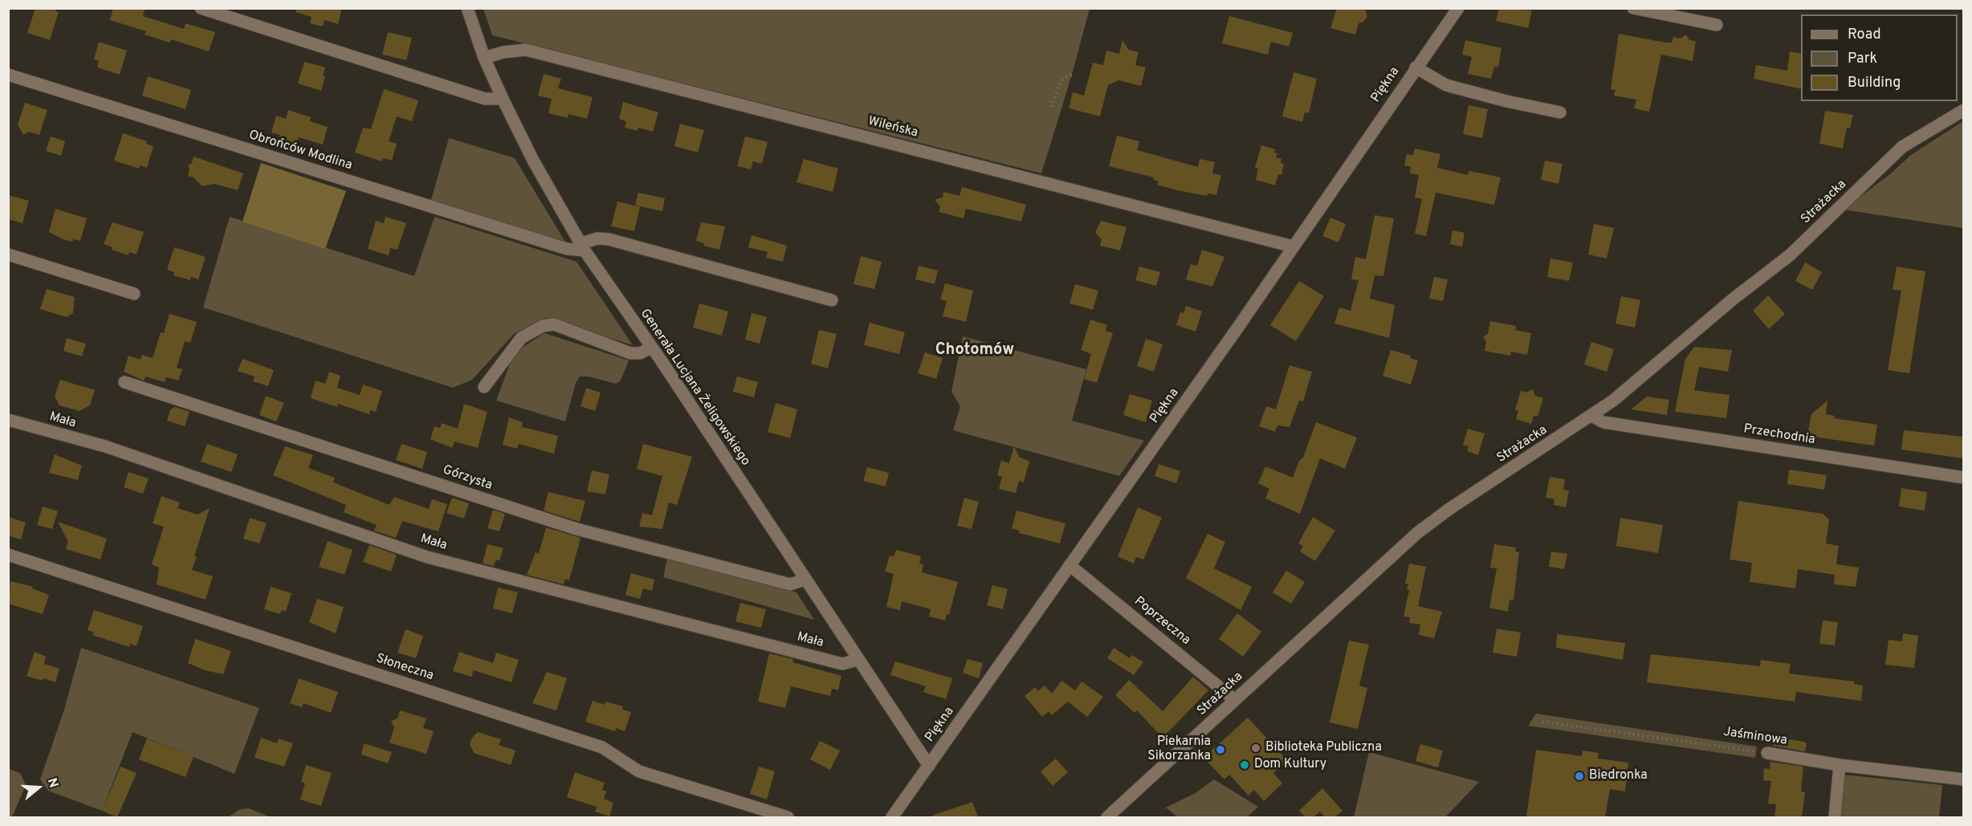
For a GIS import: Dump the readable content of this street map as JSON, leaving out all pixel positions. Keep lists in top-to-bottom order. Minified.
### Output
{"streets":{"street":["Piękna","Wileńska","Obrońców Modlina","Strażacka","Generała Lucjana Żeligowskiego","Mała","Przechodnia","Górzysta","Poprzeczna","Słoneczna","Jaśminowa"]},"crossings":[["Piękna","Wileńska"],["Piękna","Generała Lucjana Żeligowskiego"],["Piękna","Poprzeczna"],["Wileńska","Generała Lucjana Żeligowskiego"],["Obrońców Modlina","Generała Lucjana Żeligowskiego"],["Strażacka","Przechodnia"],["Strażacka","Poprzeczna"],["Generała Lucjana Żeligowskiego","Mała"],["Generała Lucjana Żeligowskiego","Górzysta"]],"districts":["Chotomów"],"places":["Biblioteka Publiczna","Piekarnia Sikorzanka","Dom Kultury","Biedronka"],"legend":["Road","Park","Building"],"north":"right"}
